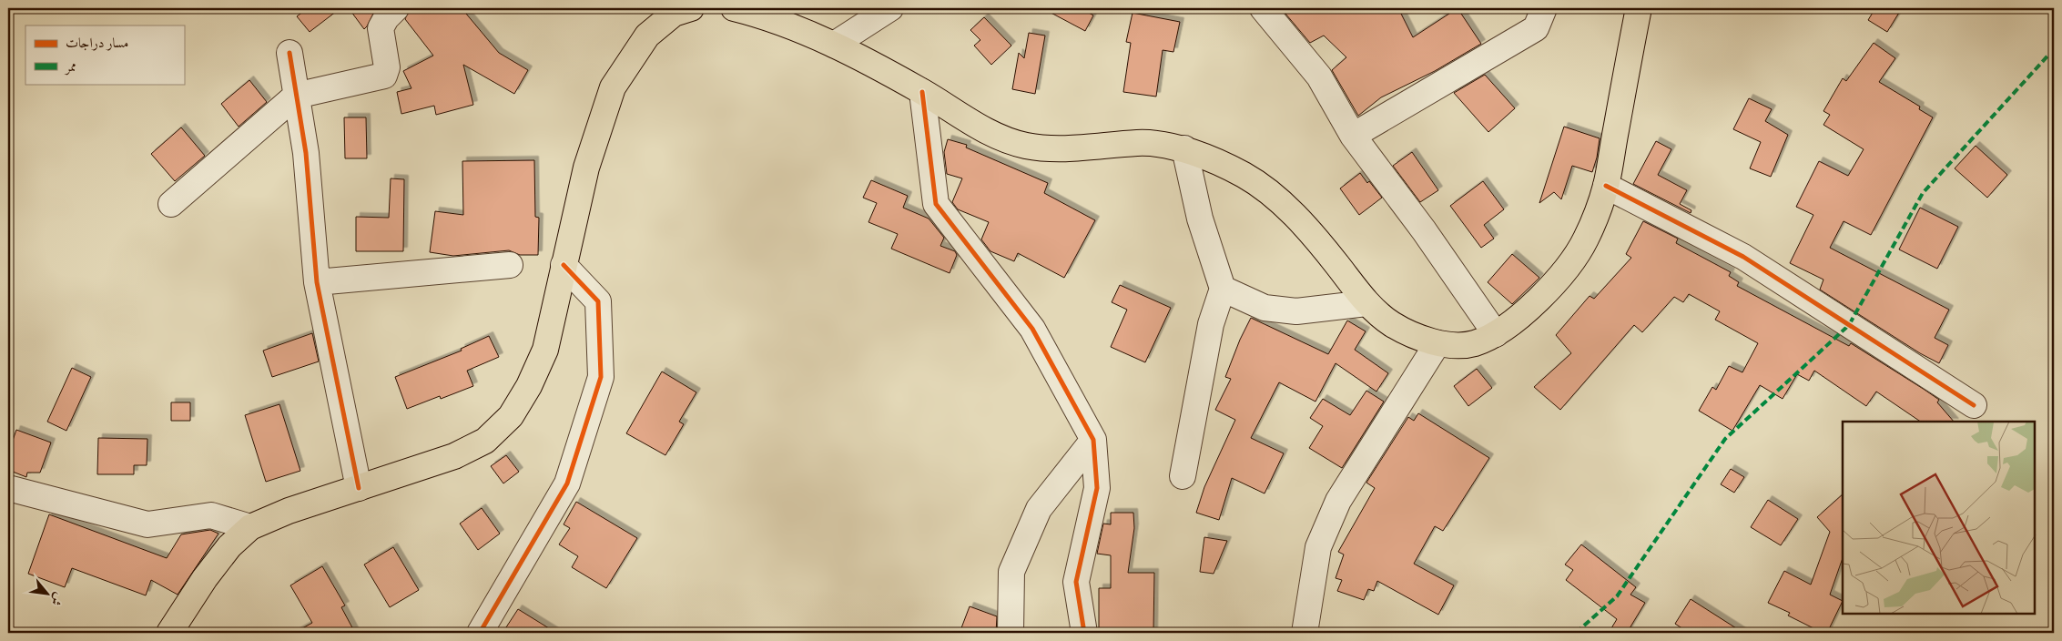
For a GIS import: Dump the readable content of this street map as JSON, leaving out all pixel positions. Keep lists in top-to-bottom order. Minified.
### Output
{"legend":["مسار دراجات","ممر"],"north":"bottom right"}
